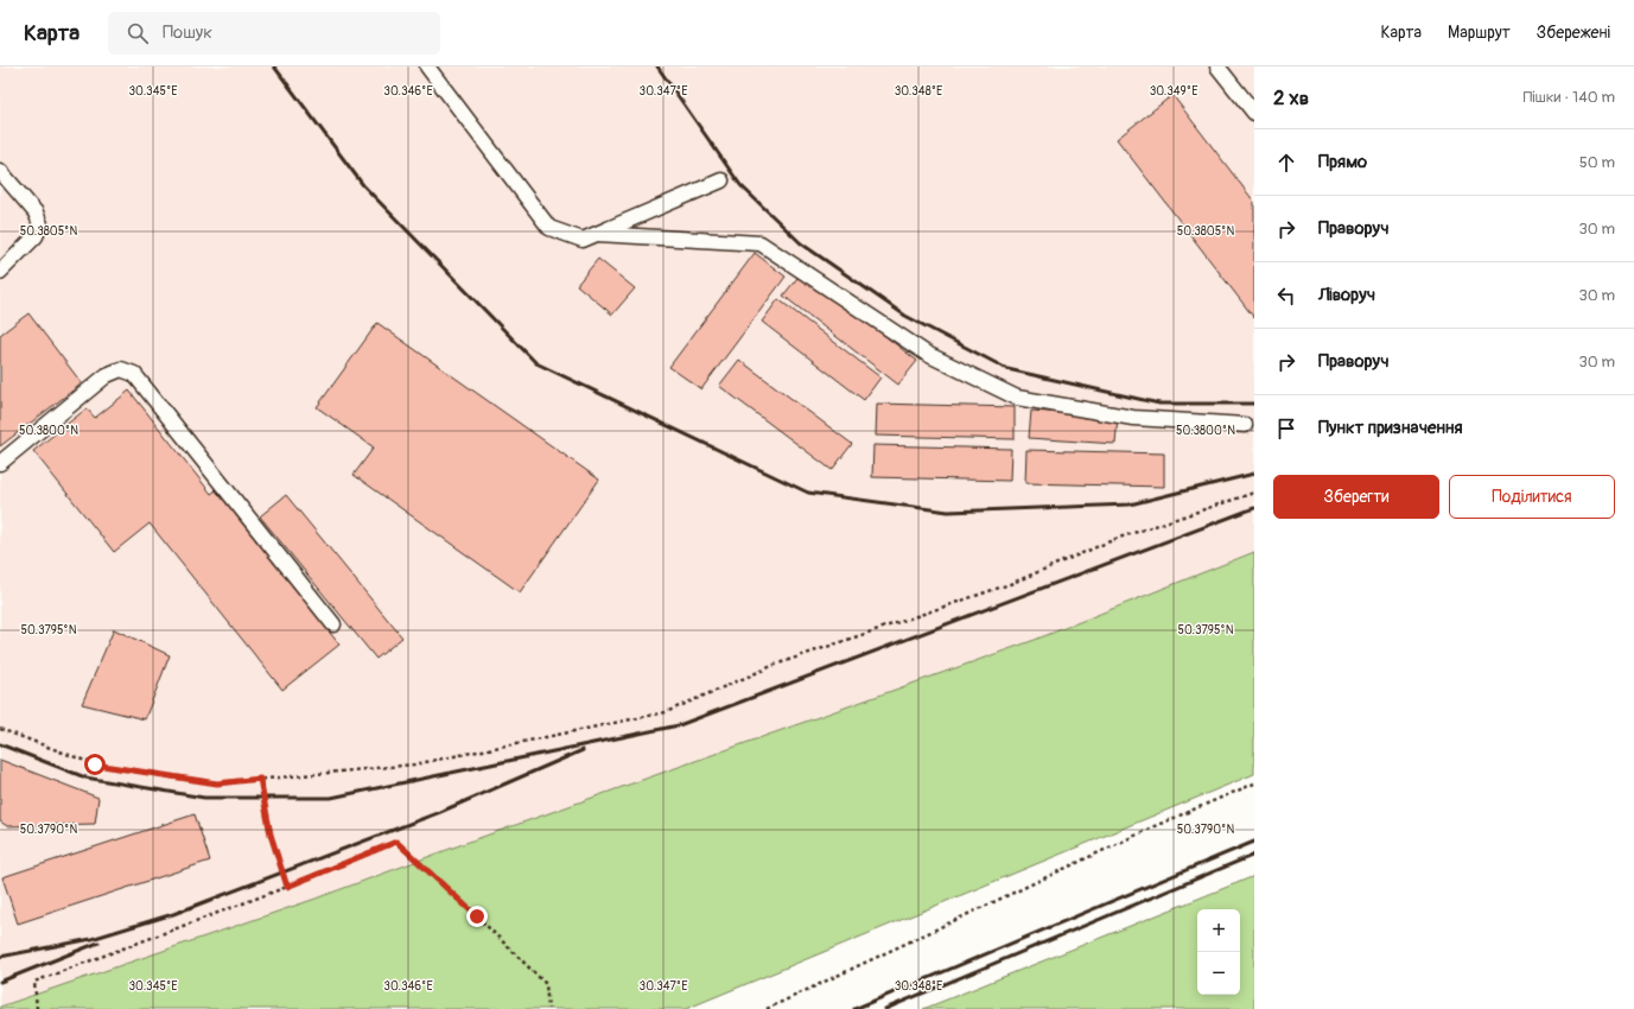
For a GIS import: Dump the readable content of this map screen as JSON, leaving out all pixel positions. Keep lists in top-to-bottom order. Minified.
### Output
{"page":{"header":"Карта","search":"Пошук","nav":["Карта","Маршрут","Збережені"],"heading":["2 хв","Пішки · 140 m"],"list":[["Прямо","50 m"],["Праворуч","30 m"],["Ліворуч","30 m"],["Праворуч","30 m"],"Пункт призначення"],"buttons":["Зберегти","Поділитися"],"map_buttons":["+","−"]},"coordinates":["30.345°E","30.346°E","30.347°E","30.348°E","30.349°E","50.3805°N","50.3800°N","50.3795°N","50.3790°N"]}
